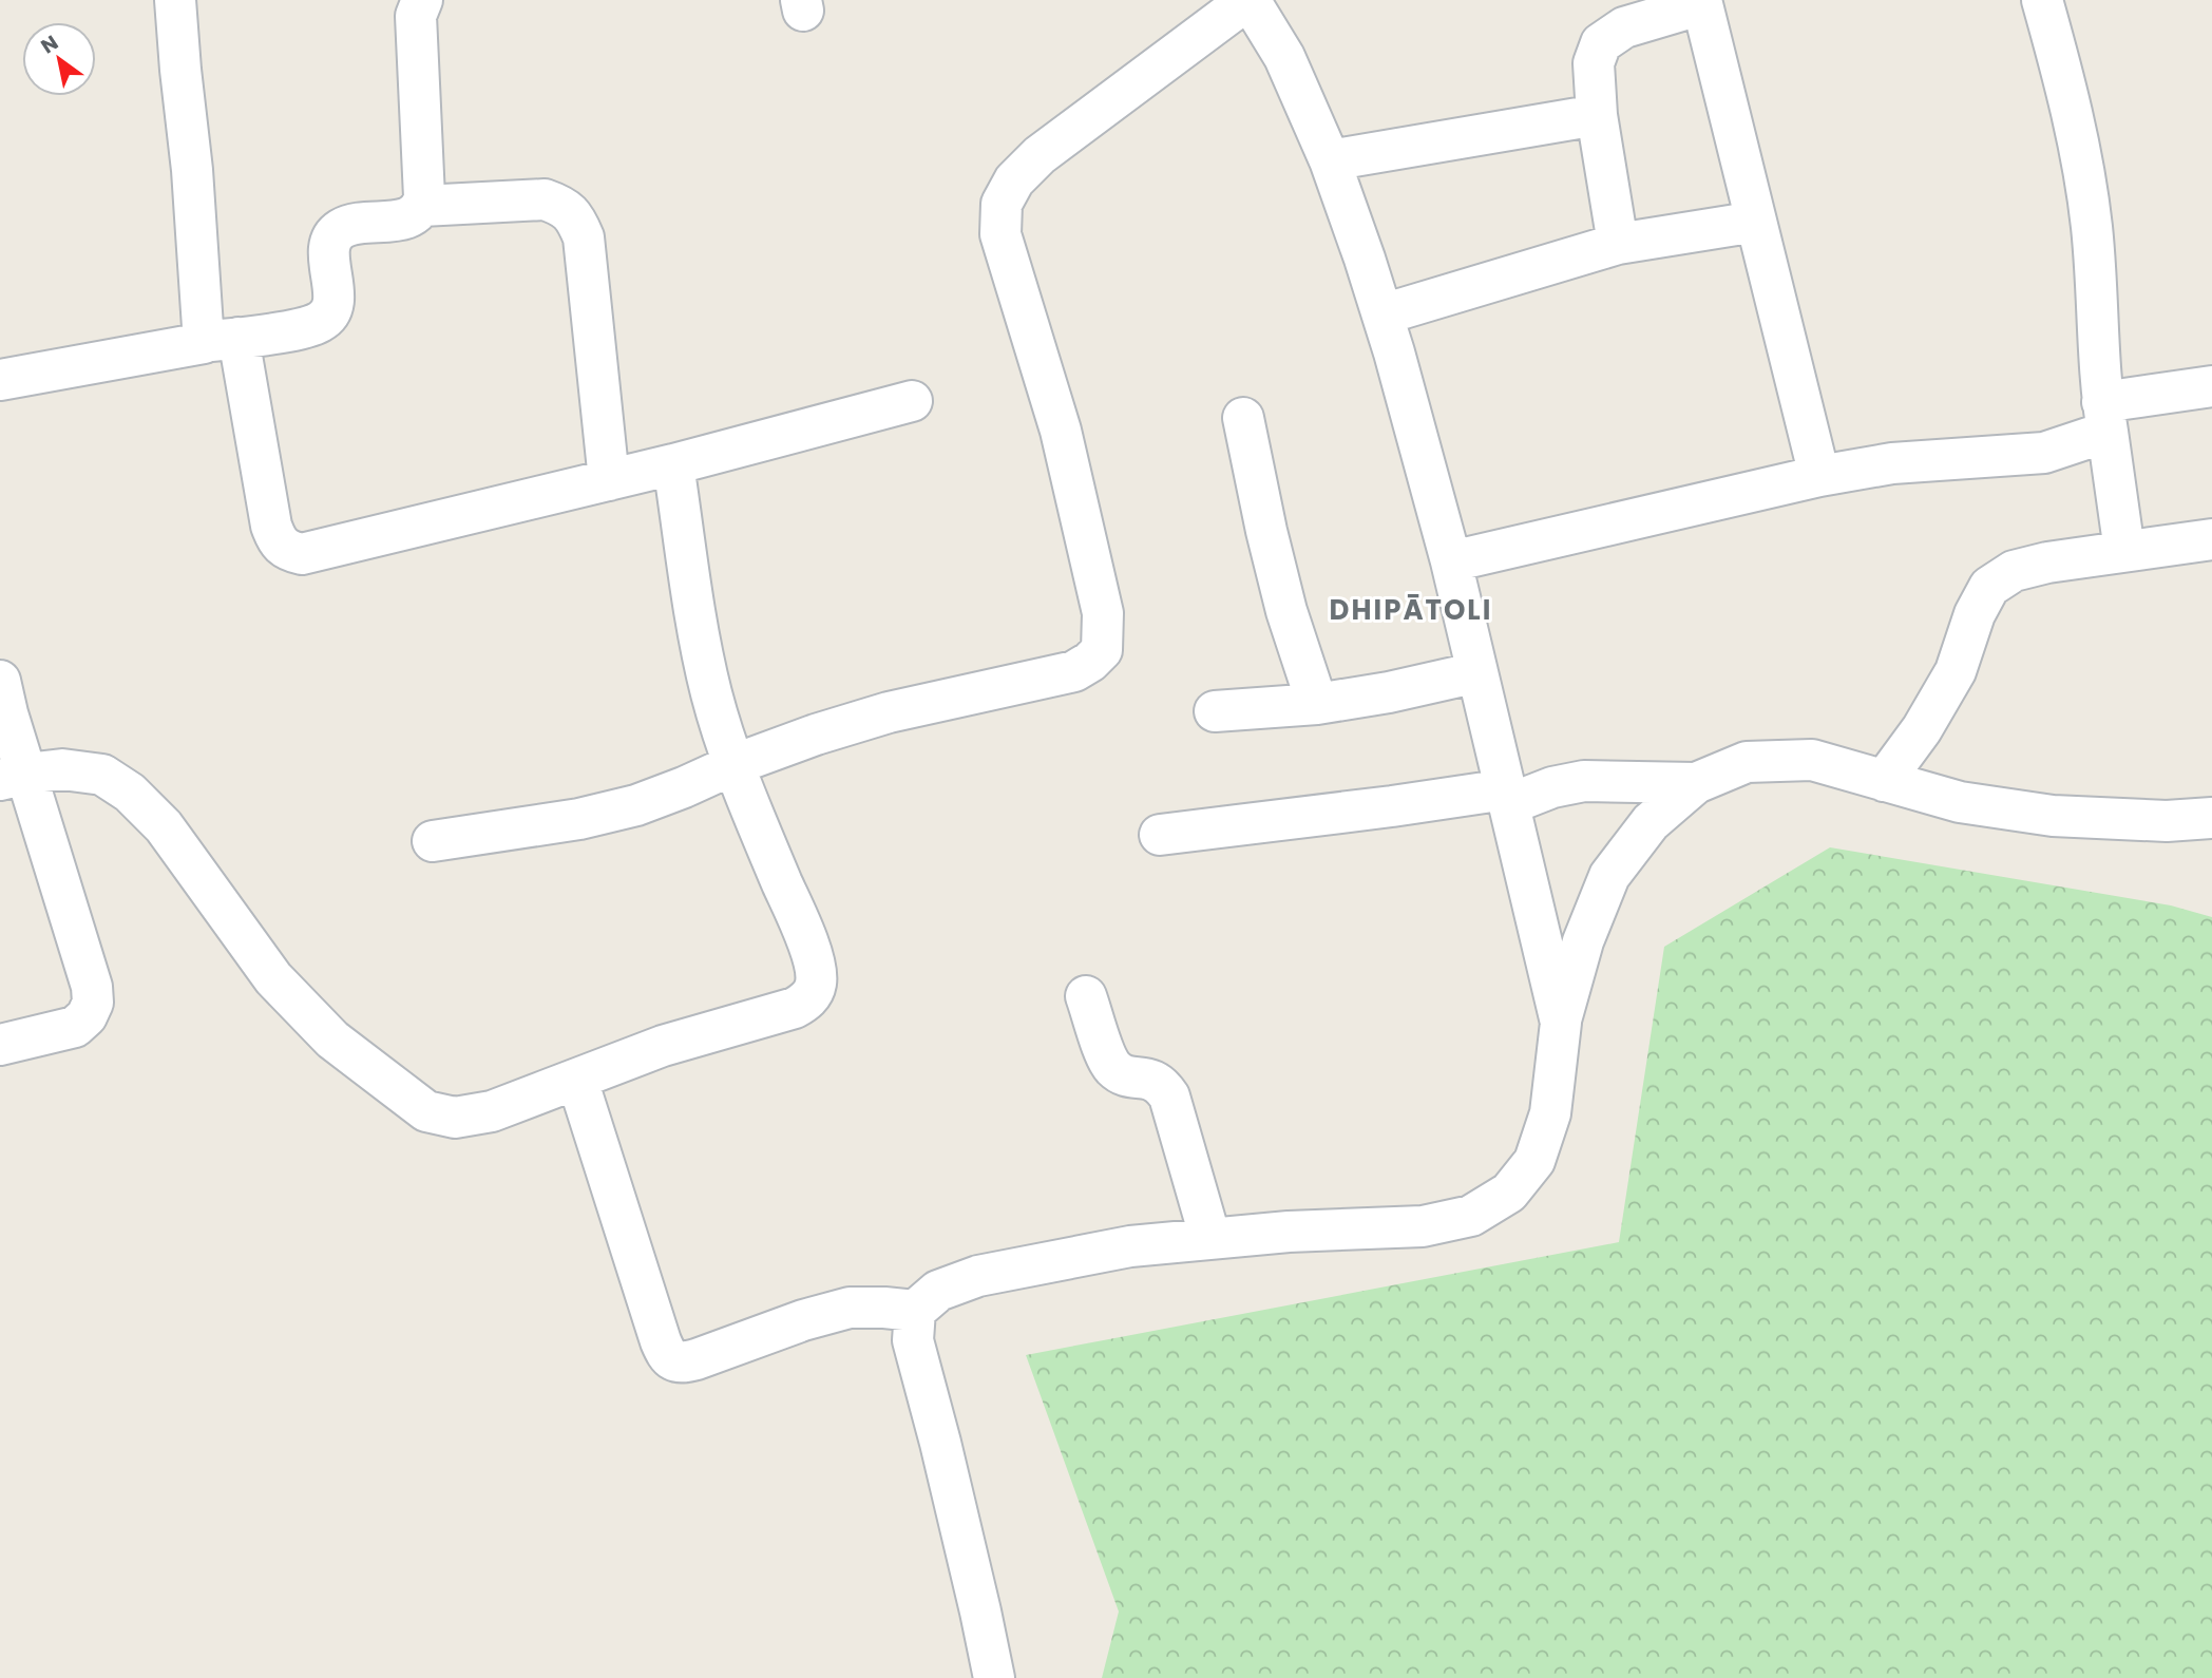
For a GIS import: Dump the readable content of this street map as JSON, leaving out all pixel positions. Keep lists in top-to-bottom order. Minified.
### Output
{"districts":["DHIPĀTOLI"],"north":"top left"}
